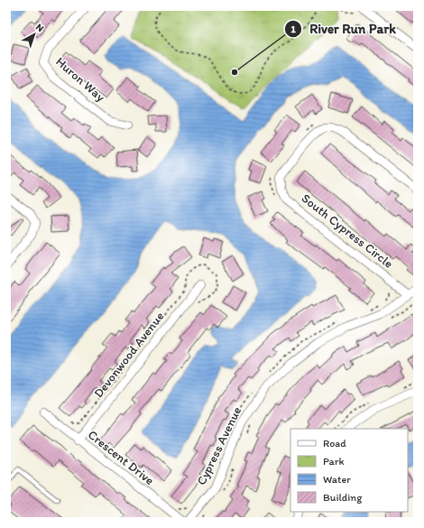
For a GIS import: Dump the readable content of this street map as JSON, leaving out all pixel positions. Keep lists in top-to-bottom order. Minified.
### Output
{"streets":{"street":["Huron Way","South Cypress Circle","Devonwood Avenue","Cypress Avenue","Crescent Drive"]},"crossings":[["South Cypress Circle","Cypress Avenue"],["Devonwood Avenue","Crescent Drive"]],"places":["River Run Park"],"legend":["Road","Park","Water","Building"],"north":"top right"}
